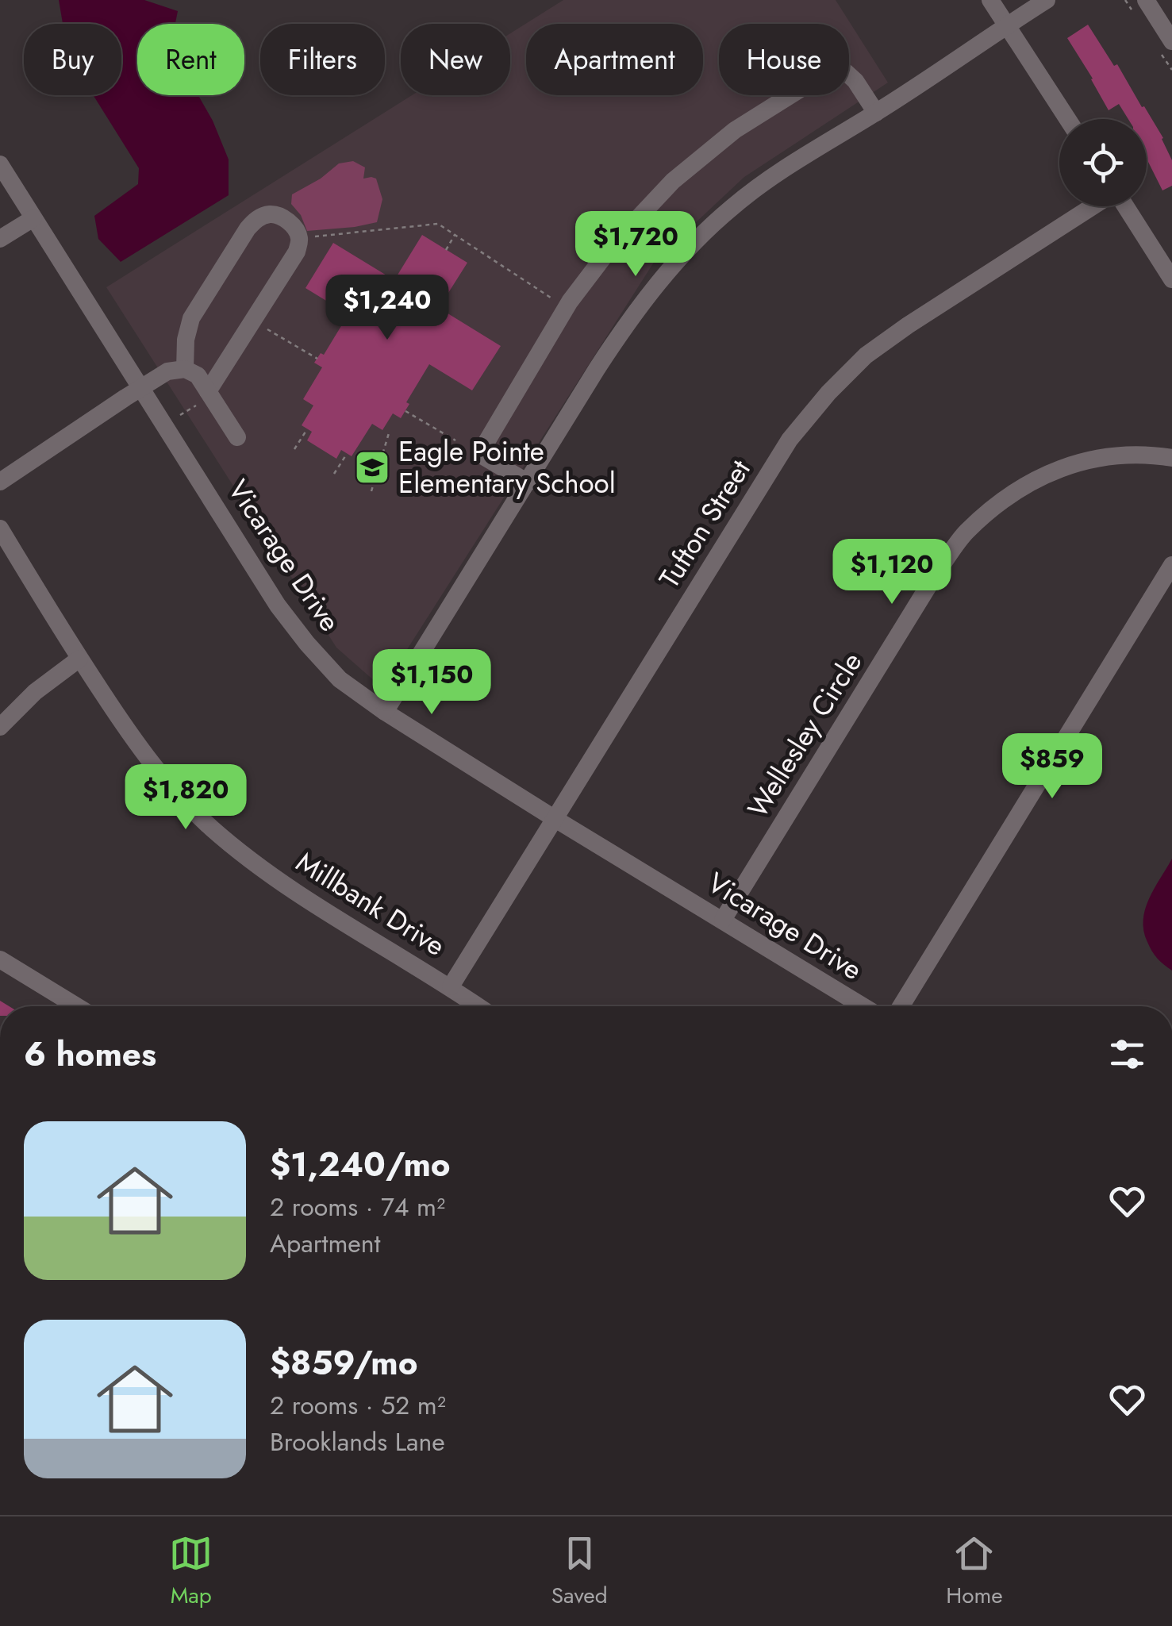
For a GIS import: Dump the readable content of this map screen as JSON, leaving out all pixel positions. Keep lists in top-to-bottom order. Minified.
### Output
{"streets":{"street":["Tufton Street","Vicarage Drive","Wellesley Circle","Millbank Drive"]},"crossings":[["Tufton Street","Vicarage Drive"],["Tufton Street","Millbank Drive"],["Vicarage Drive","Wellesley Circle"]],"places":{"school or university":["Eagle Pointe Elementary School"]},"page":{"chip":["Buy","Rent","Filters","New","Apartment","House"],"price":["$1,720","$1,240","$1,120","$1,150","$859","$1,820"],"heading":"6 homes","list":[{"name":"$1,240/mo","note":"2 rooms · 74 m² · Apartment"},{"name":"$859/mo","note":"2 rooms · 52 m² · Brooklands Lane"}],"tabs":["Map","Saved","Home"]}}
